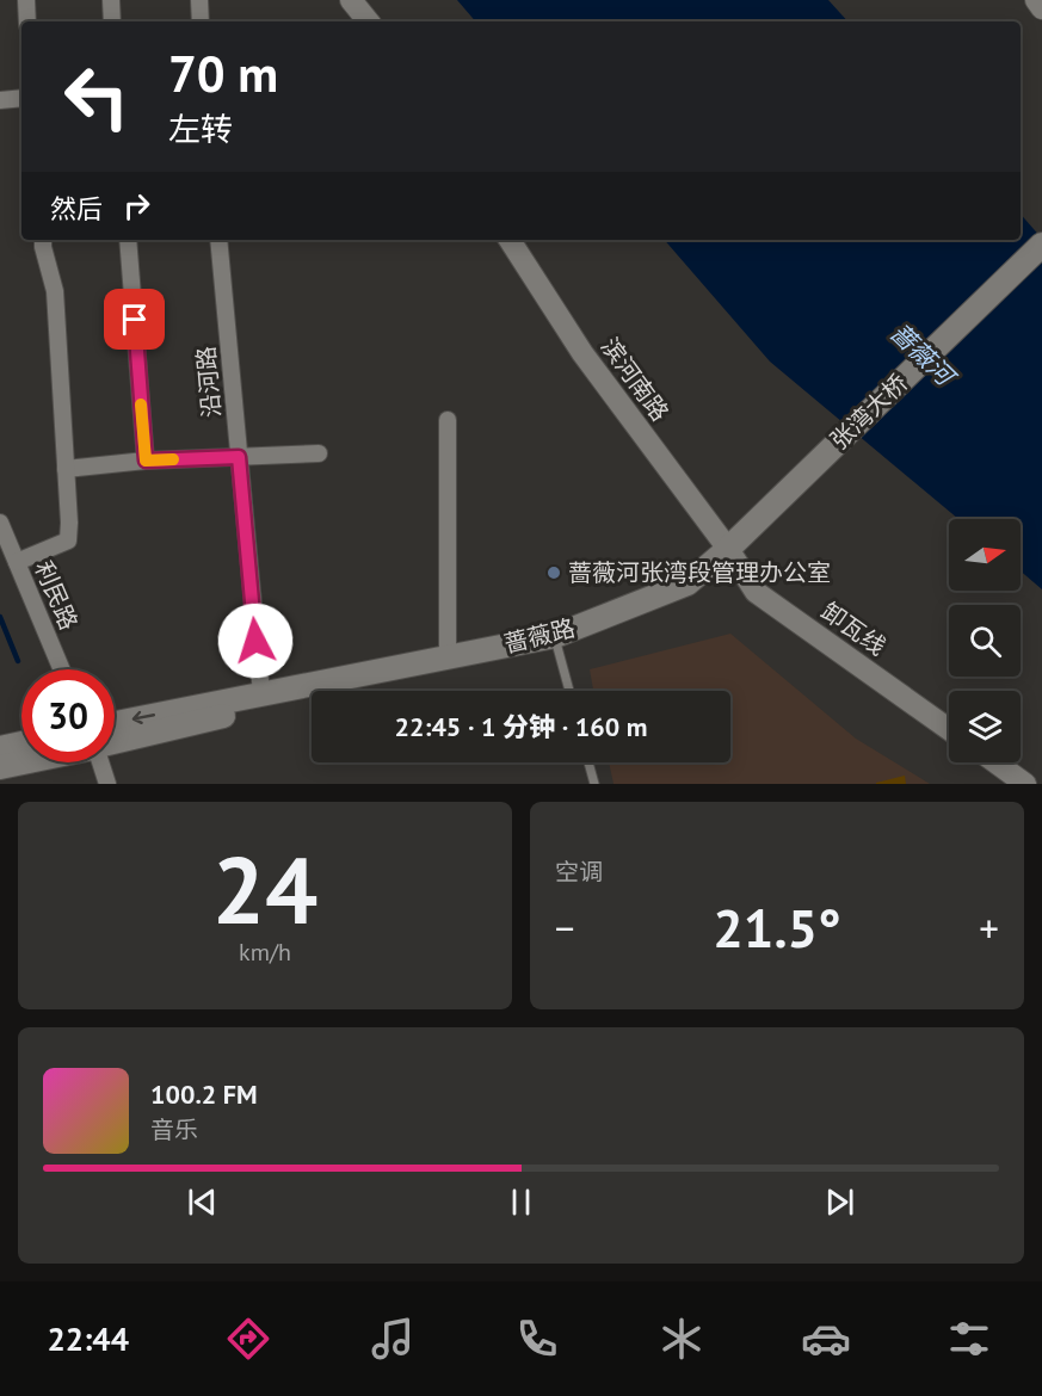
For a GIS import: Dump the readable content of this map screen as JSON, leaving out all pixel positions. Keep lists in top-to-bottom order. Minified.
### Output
{"streets":{"main road":["张湾大桥","蔷薇路"],"street":["滨河南路","沿河路","利民路","卸瓦线"]},"crossings":[["滨河南路","张湾大桥"],["滨河南路","卸瓦线"],["滨河南路","蔷薇路"],["沿河路","蔷薇路"],["张湾大桥","卸瓦线"],["张湾大桥","蔷薇路"],["卸瓦线","蔷薇路"]],"water":["蔷薇河"],"places":["蔷薇河张湾段管理办公室"],"north":"right","page":{"turn":["70 m","左转"],"then":"然后","limit":"30","trip":"22:45 · 1 分钟 · 160 m","tile":[["24","km/h"],"空调"],"heat":["−","21.5°","+"],"song":["100.2 FM","音乐"],"tabs":"22:44"}}
